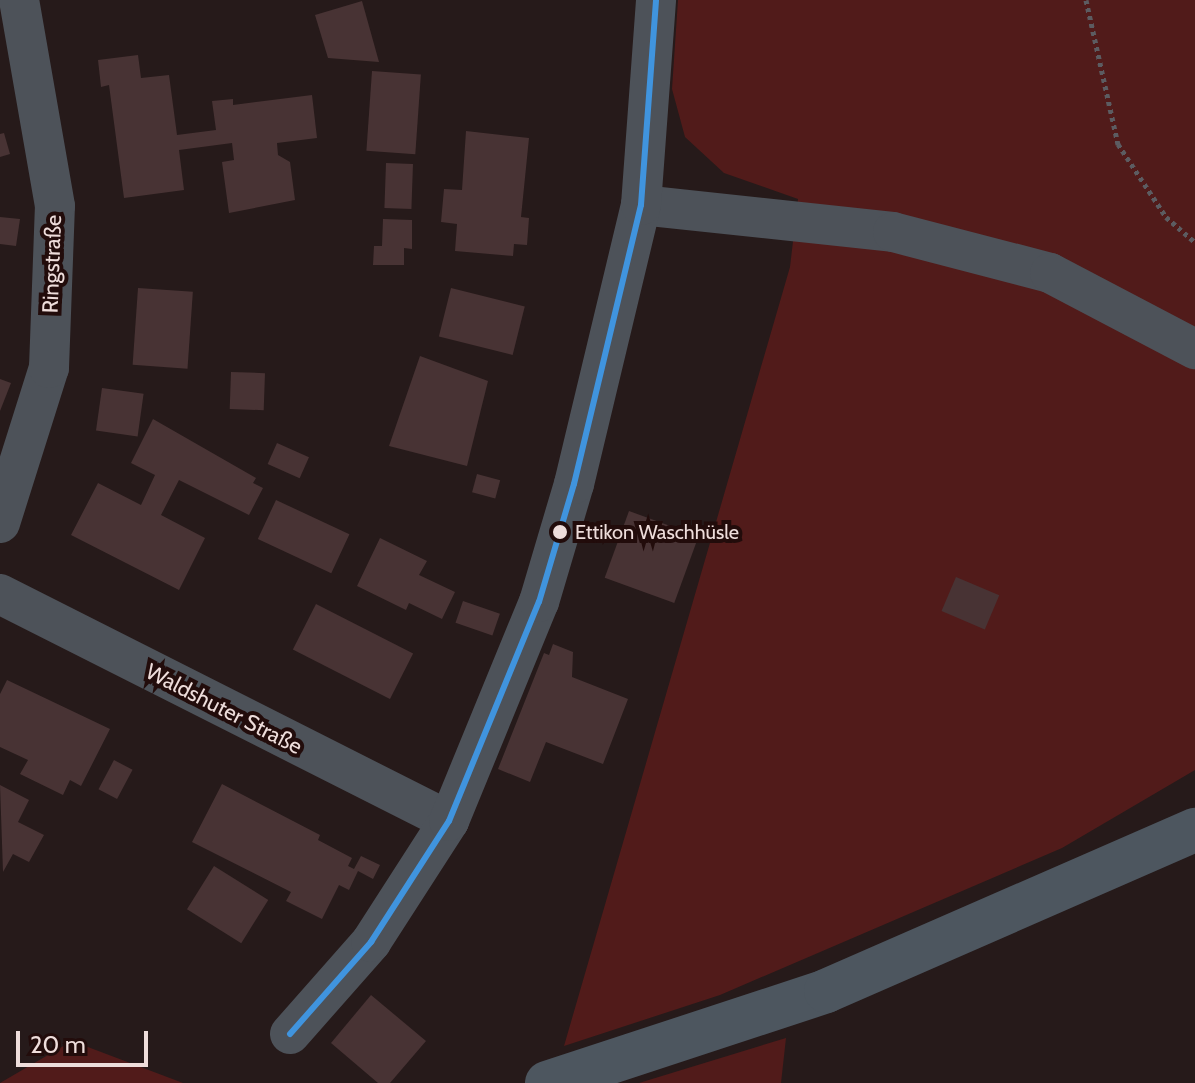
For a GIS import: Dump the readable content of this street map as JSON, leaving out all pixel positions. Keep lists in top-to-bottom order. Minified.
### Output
{"streets":{"street":["Ringstraße","Waldshuter Straße"]},"places":["Ettikon Waschhüsle"],"scale_bar":"20 m"}
